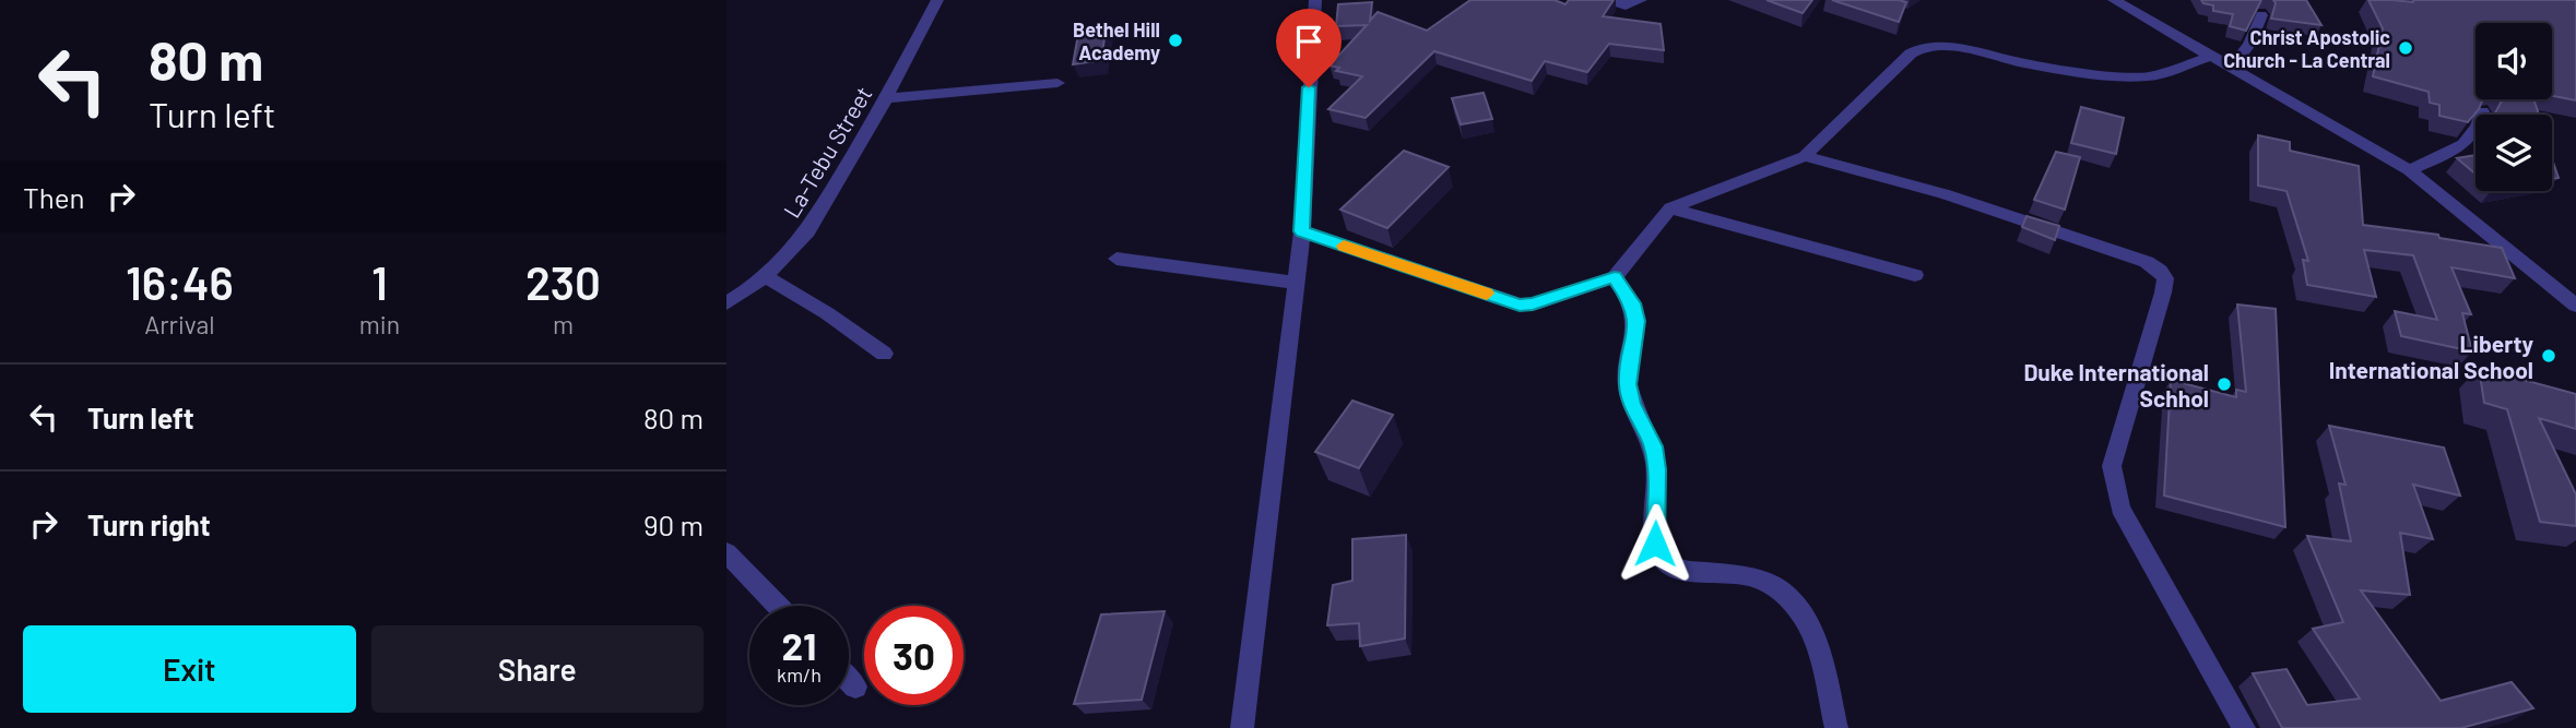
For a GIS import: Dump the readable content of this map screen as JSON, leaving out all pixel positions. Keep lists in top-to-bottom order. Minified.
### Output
{"streets":{"street":["La-Tebu Street"]},"places":["Bethel Hill Academy","Christ Apostolic Church - La Central","Liberty International School","Duke International Schhol"],"page":{"turn":["80 m","Turn left"],"then":"Then","eta":["16:46","Arrival","1","min","230","m"],"list":[{"name":"Turn left","value":"80 m"},{"name":"Turn right","value":"90 m"}],"speed":"21 km/h","limit":"30","buttons":["Exit","Share"]}}
